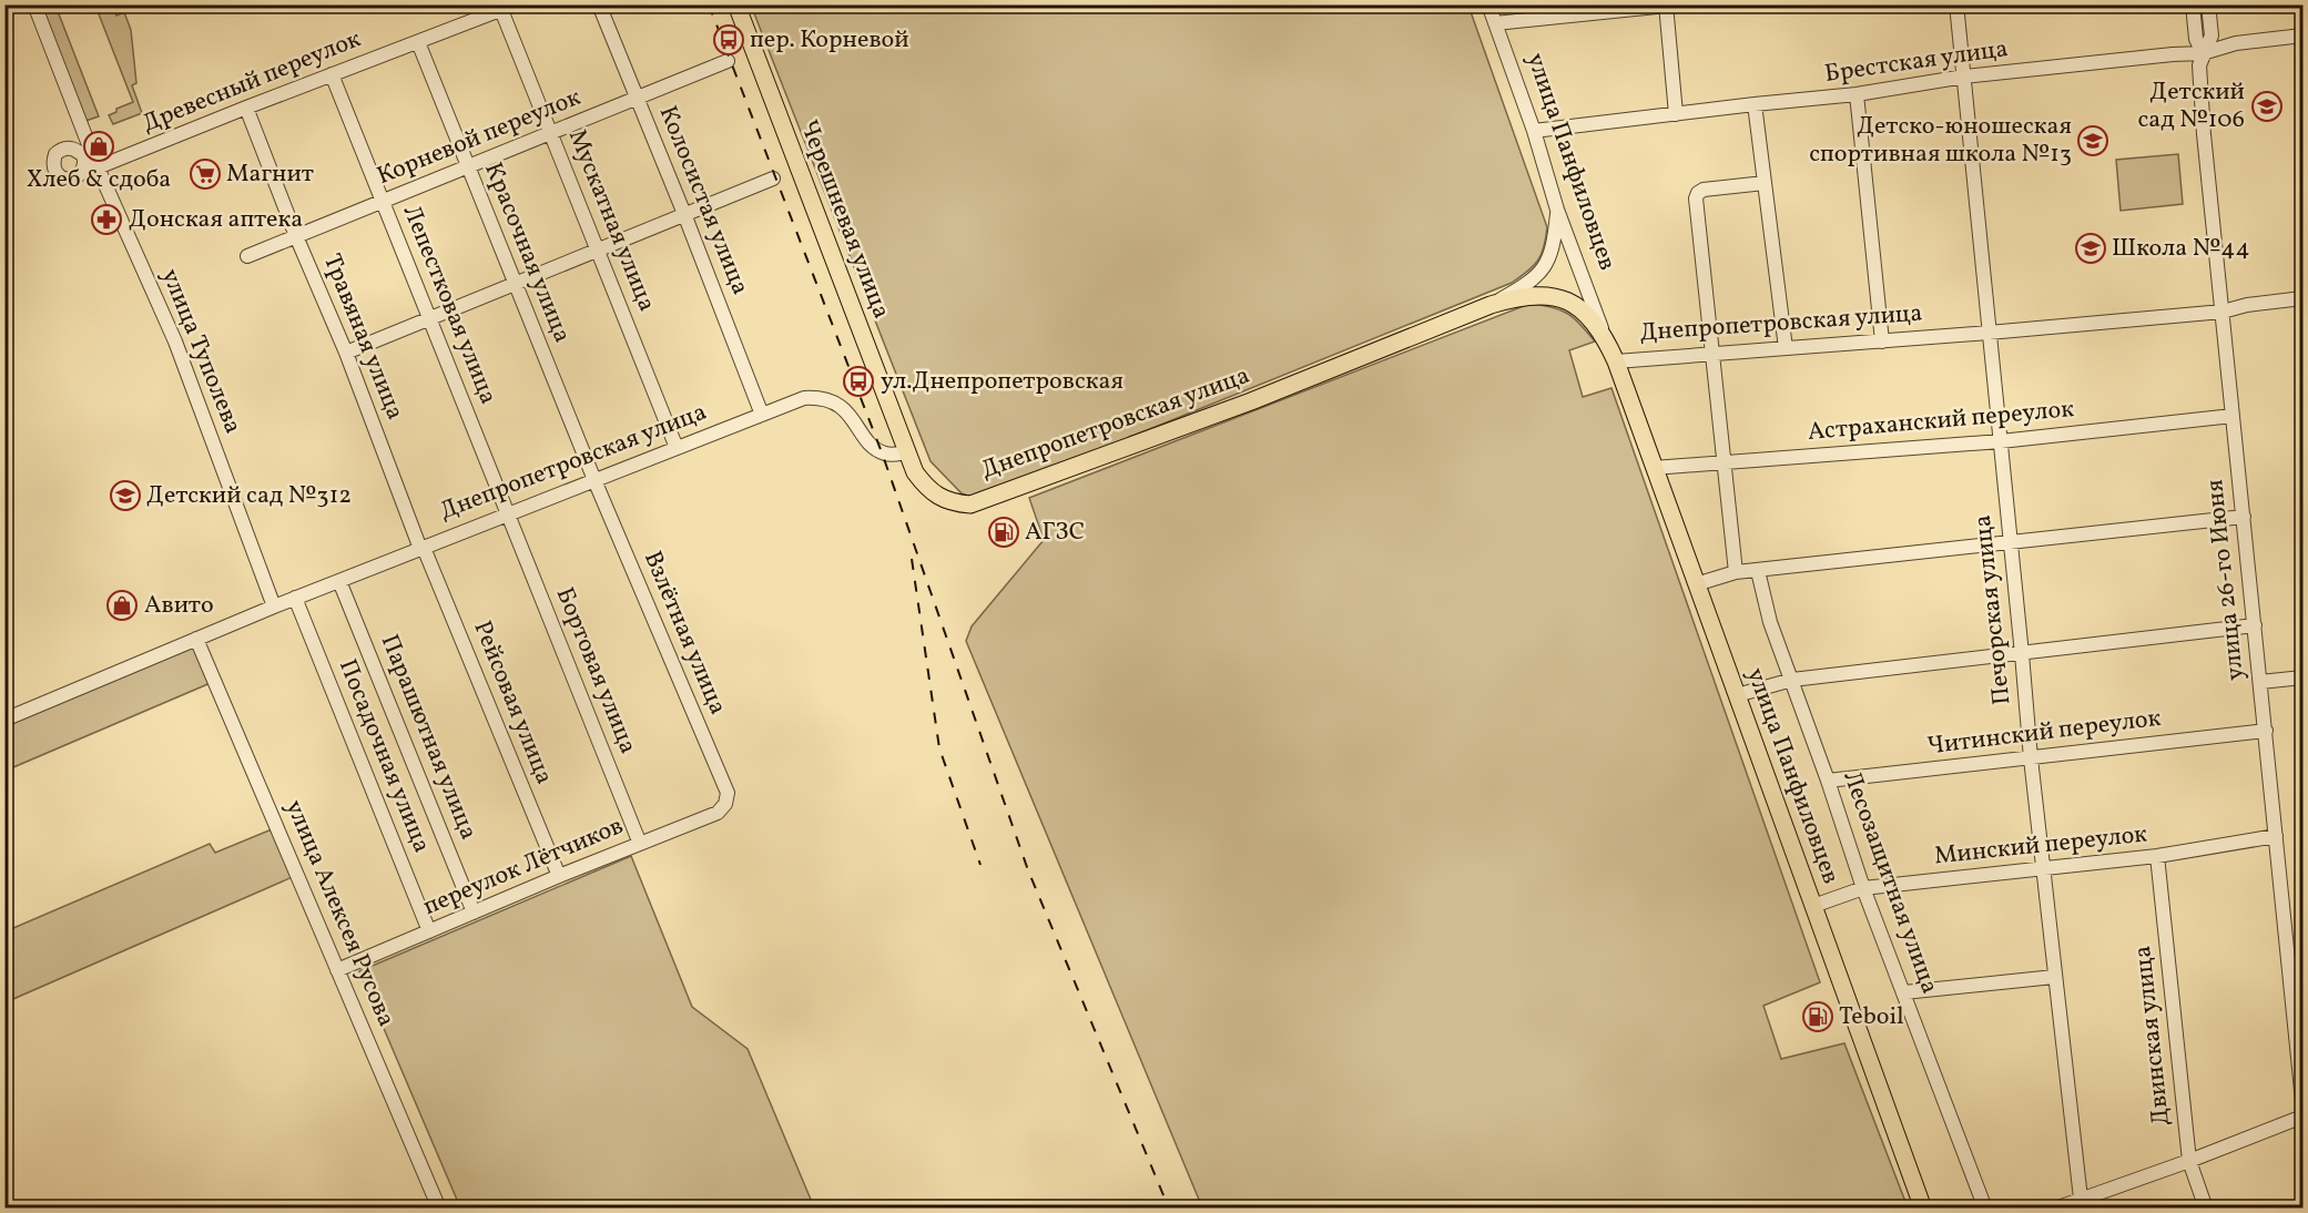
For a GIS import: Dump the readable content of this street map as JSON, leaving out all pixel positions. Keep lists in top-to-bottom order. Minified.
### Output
{"streets":{"main road":["улица Панфиловцев","Черешневая улица","Днепропетровская улица"],"street":["Брестская улица","Древесный переулок","Корневой переулок","Колосистая улица","Мускатная улица","Красочная улица","Лепестковая улица","Травяная улица","улица Туполева","Астраханский переулок","улица 26-го Июня","Печорская улица","Взлётная улица","Бортовая улица","Рейсовая улица","Читинский переулок","Парашютная улица","Посадочная улица","Минский переулок","переулок Лётчиков","Лесозащитная улица","улица Алексея Русова","Двинская улица"]},"crossings":[["Брестская улица","улица Панфиловцев"],["Брестская улица","улица 26-го Июня"],["Брестская улица","Печорская улица"],["Древесный переулок","Мускатная улица"],["Древесный переулок","Красочная улица"],["Древесный переулок","Лепестковая улица"],["Древесный переулок","Травяная улица"],["Древесный переулок","улица Туполева"],["Корневой переулок","Колосистая улица"],["Корневой переулок","Мускатная улица"],["Корневой переулок","Красочная улица"],["Корневой переулок","Лепестковая улица"],["Корневой переулок","Травяная улица"],["улица Панфиловцев","Днепропетровская улица"],["улица Панфиловцев","Астраханский переулок"],["улица Панфиловцев","Минский переулок"],["Колосистая улица","Днепропетровская улица"],["Черешневая улица","Днепропетровская улица"],["Мускатная улица","Днепропетровская улица"],["Красочная улица","Днепропетровская улица"],["Красочная улица","Взлётная улица"],["Лепестковая улица","Днепропетровская улица"],["Лепестковая улица","Бортовая улица"],["Днепропетровская улица","Травяная улица"],["Днепропетровская улица","улица Туполева"],["Днепропетровская улица","улица 26-го Июня"],["Днепропетровская улица","Печорская улица"],["Днепропетровская улица","Взлётная улица"],["Днепропетровская улица","Бортовая улица"],["Днепропетровская улица","Рейсовая улица"],["Днепропетровская улица","Парашютная улица"],["Днепропетровская улица","Посадочная улица"],["Днепропетровская улица","улица Алексея Русова"],["Травяная улица","Рейсовая улица"],["Астраханский переулок","улица 26-го Июня"],["Астраханский переулок","Печорская улица"],["улица 26-го Июня","Читинский переулок"],["улица 26-го Июня","Минский переулок"],["Печорская улица","Читинский переулок"],["Печорская улица","Минский переулок"],["Взлётная улица","переулок Лётчиков"],["Бортовая улица","переулок Лётчиков"],["Рейсовая улица","переулок Лётчиков"],["Читинский переулок","Лесозащитная улица"],["Парашютная улица","переулок Лётчиков"],["Посадочная улица","переулок Лётчиков"],["Минский переулок","Лесозащитная улица"],["Минский переулок","Двинская улица"],["переулок Лётчиков","улица Алексея Русова"]],"places":{"bus stop":["пер. Корневой","ул.Днепропетровская"],"school or university":["Детский сад №106","Детско-юношеская спортивная школа №13","Школа №44","Детский сад №312"],"shop":["Хлеб & сдоба","Авито"],"supermarket":["Магнит"],"pharmacy":["Донская аптека"],"fuel station":["АГЗС","Teboil"]}}
